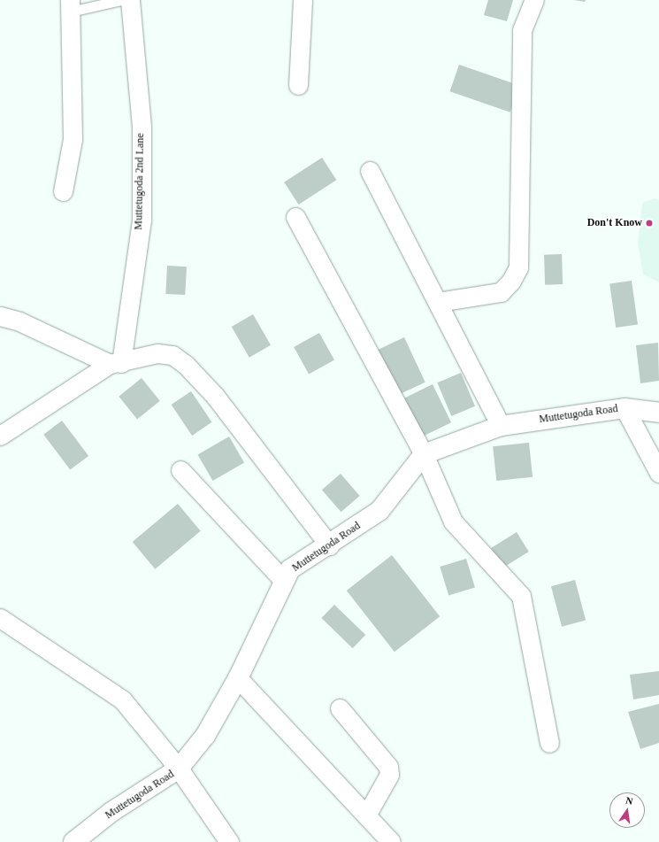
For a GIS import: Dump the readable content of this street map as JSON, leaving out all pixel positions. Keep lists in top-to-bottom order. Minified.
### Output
{"streets":{"street":["Muttetugoda 2nd Lane","Muttetugoda Road"]},"places":["Don't Know"],"north":"top"}
